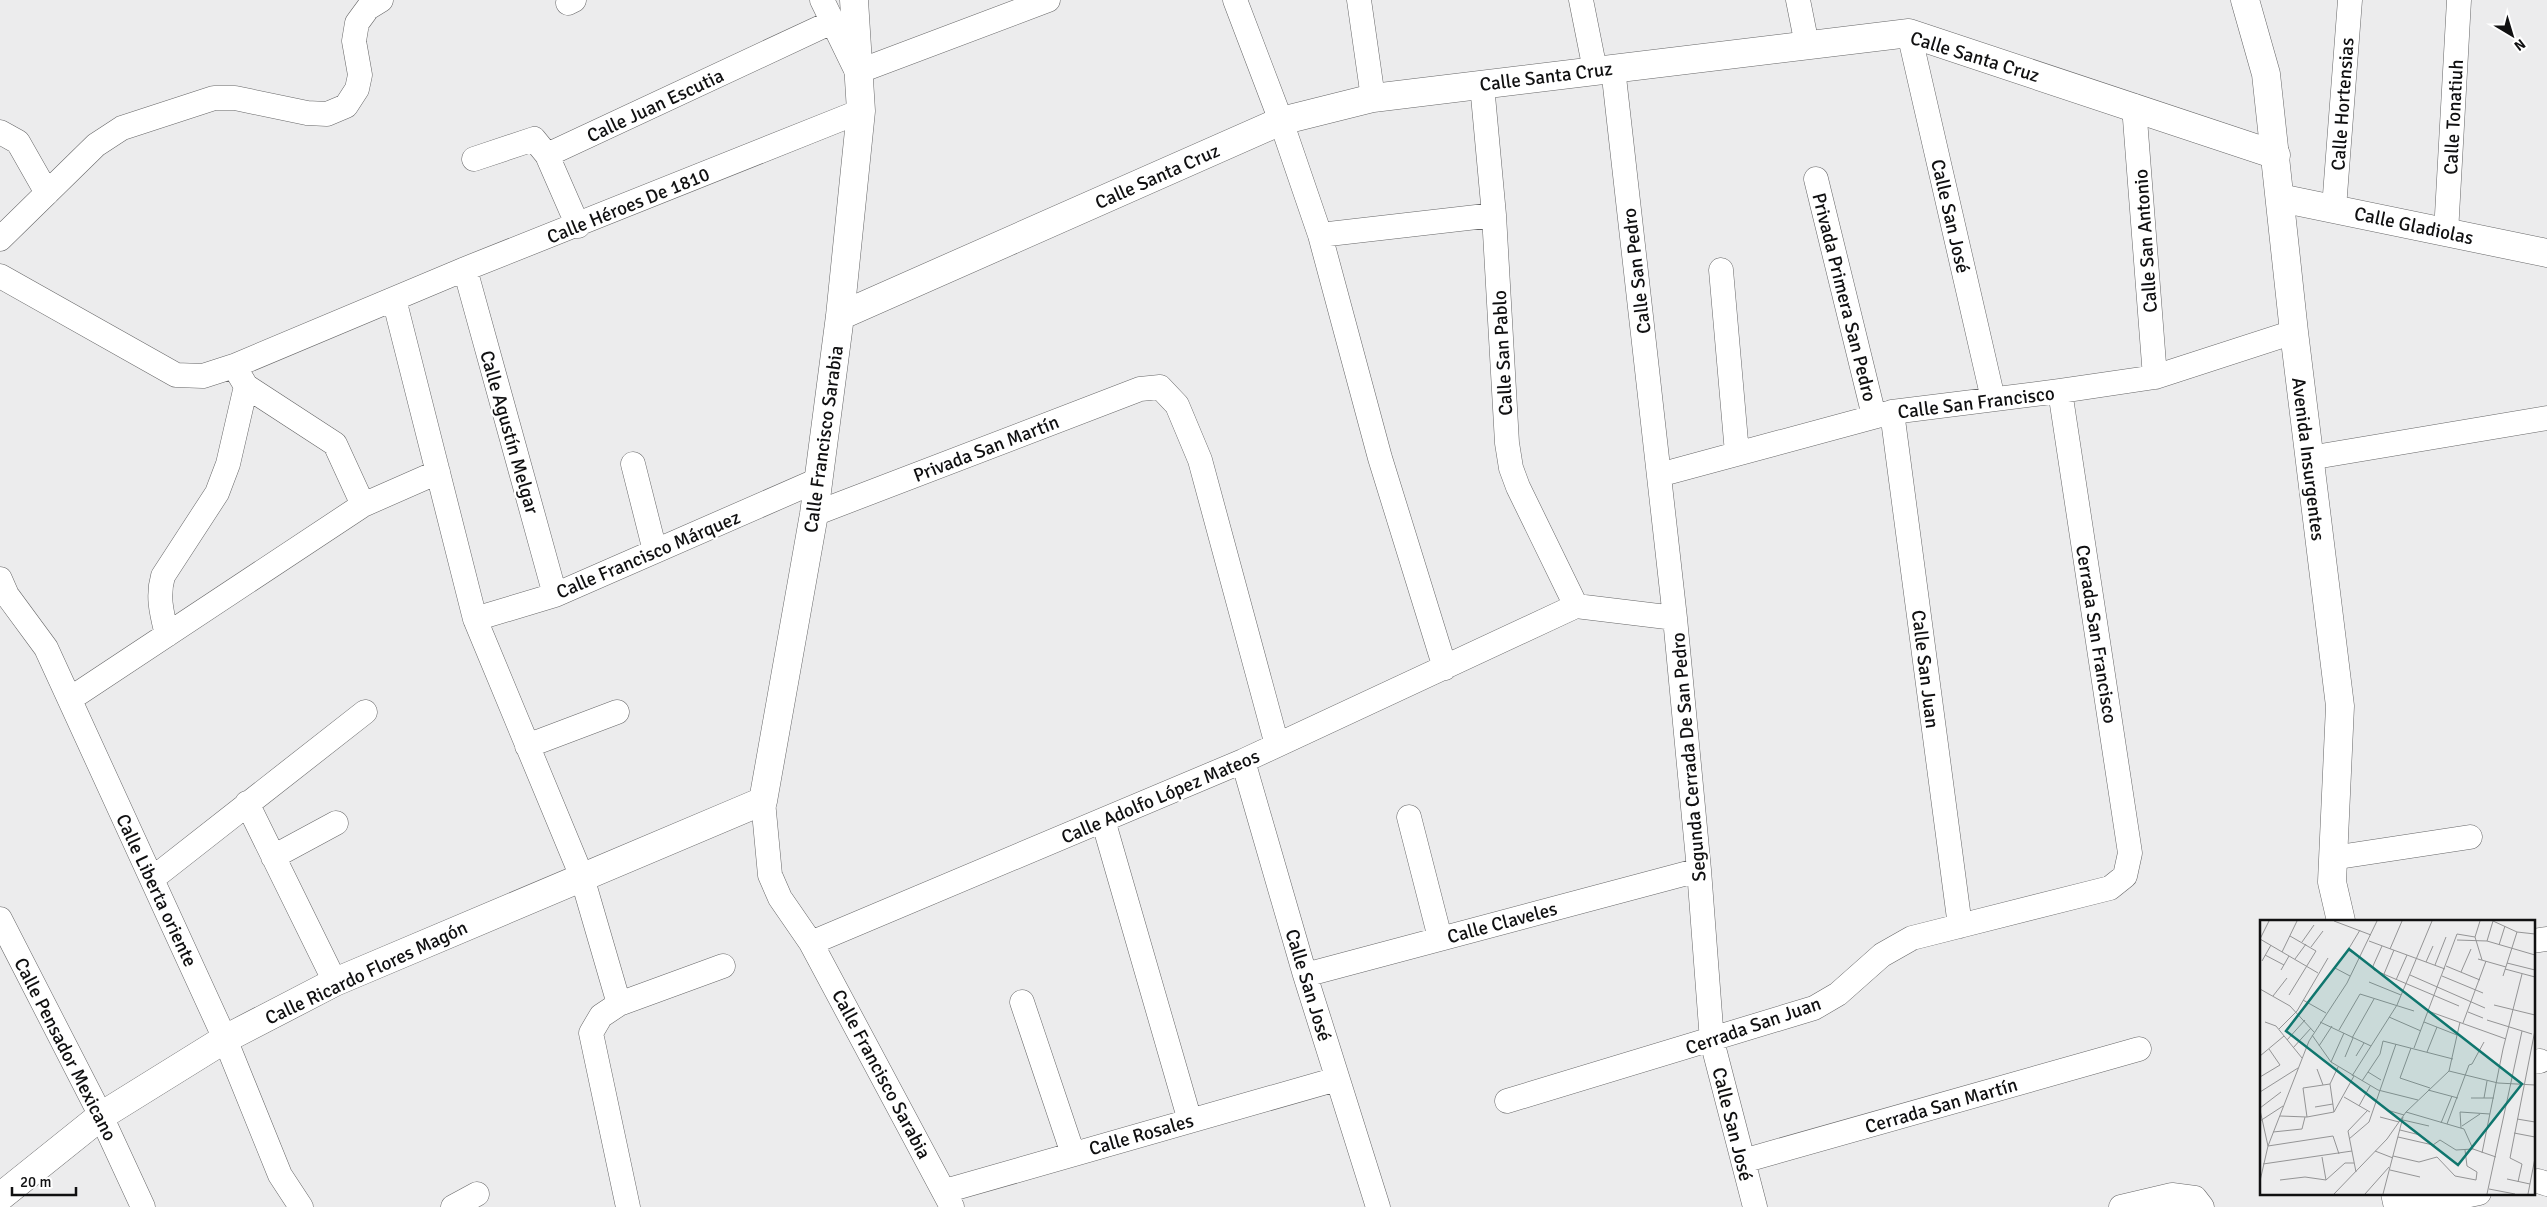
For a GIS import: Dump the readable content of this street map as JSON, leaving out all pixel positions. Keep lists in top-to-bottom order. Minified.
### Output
{"streets":{"street":["Calle Santa Cruz","Calle Hortensias","Calle Juan Escutia","Calle Tonatiuh","Calle Héroes De 1810","Calle San José","Calle Gladiolas","Calle San Antonio","Calle San Pedro","Privada Primera San Pedro","Calle San Pablo","Calle San Francisco","Calle Agustín Melgar","Calle Francisco Sarabia","Privada San Martín","Avenida Insurgentes","Calle Francisco Márquez","Cerrada San Francisco","Calle San Juan","Segunda Cerrada De San Pedro","Calle Adolfo López Mateos","Calle Liberta oriente","Calle Claveles","Calle Ricardo Flores Magón","Cerrada San Juan","Calle Pensador Mexicano","Cerrada San Martín","Calle Rosales"]},"crossings":[["Calle Santa Cruz","Calle San José"],["Calle Santa Cruz","Calle San Antonio"],["Calle Santa Cruz","Calle San Pedro"],["Calle Santa Cruz","Calle San Pablo"],["Calle Santa Cruz","Calle Francisco Sarabia"],["Calle Santa Cruz","Avenida Insurgentes"],["Calle Hortensias","Calle Gladiolas"],["Calle Tonatiuh","Calle Gladiolas"],["Calle Héroes De 1810","Calle Agustín Melgar"],["Calle Héroes De 1810","Calle Francisco Sarabia"],["Calle San José","Calle San Francisco"],["Calle San José","Segunda Cerrada De San Pedro"],["Calle San José","Calle Adolfo López Mateos"],["Calle San José","Calle Claveles"],["Calle San José","Cerrada San Juan"],["Calle San José","Cerrada San Martín"],["Calle San José","Calle Rosales"],["Calle Gladiolas","Avenida Insurgentes"],["Calle San Antonio","Calle San Francisco"],["Calle San Pedro","Calle San Francisco"],["Calle San Pedro","Segunda Cerrada De San Pedro"],["Privada Primera San Pedro","Calle San Francisco"],["Privada Primera San Pedro","Calle San Juan"],["Calle San Pablo","Calle Adolfo López Mateos"],["Calle San Francisco","Avenida Insurgentes"],["Calle San Francisco","Cerrada San Francisco"],["Calle San Francisco","Calle San Juan"],["Calle San Francisco","Segunda Cerrada De San Pedro"],["Calle Agustín Melgar","Calle Francisco Márquez"],["Calle Francisco Sarabia","Privada San Martín"],["Calle Francisco Sarabia","Calle Francisco Márquez"],["Calle Francisco Sarabia","Calle Adolfo López Mateos"],["Calle Francisco Sarabia","Calle Ricardo Flores Magón"],["Calle Francisco Sarabia","Calle Rosales"],["Privada San Martín","Calle Adolfo López Mateos"],["Cerrada San Francisco","Cerrada San Juan"],["Calle San Juan","Cerrada San Juan"],["Segunda Cerrada De San Pedro","Calle Claveles"],["Segunda Cerrada De San Pedro","Cerrada San Juan"],["Calle Liberta oriente","Calle Ricardo Flores Magón"],["Calle Ricardo Flores Magón","Calle Pensador Mexicano"]],"scale_bar":"20 m","north":"bottom right"}
